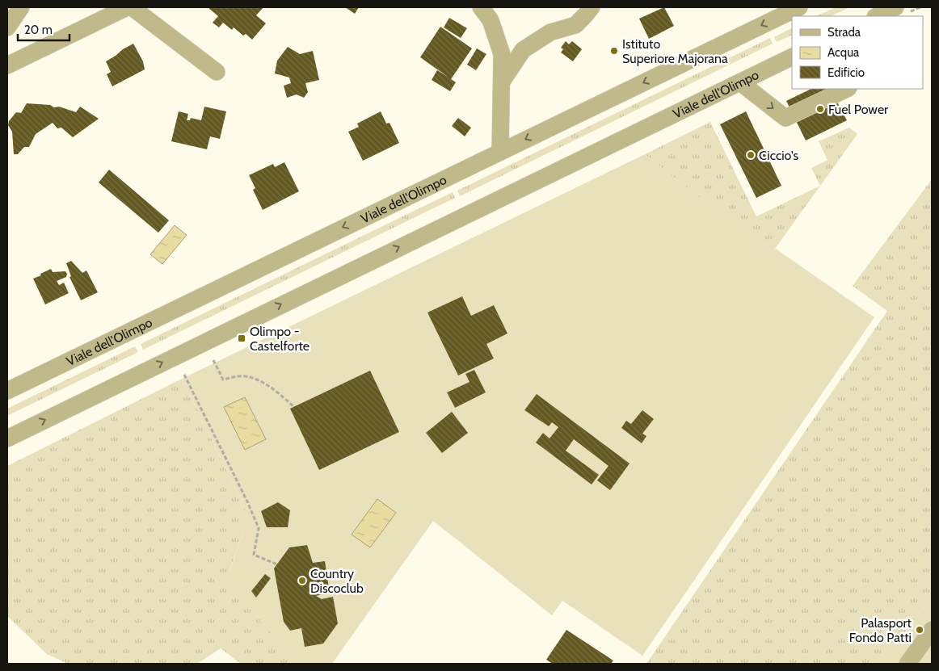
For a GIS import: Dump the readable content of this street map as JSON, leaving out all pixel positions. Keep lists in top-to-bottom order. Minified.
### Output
{"streets":{"street":["Viale dell'Olimpo"]},"places":{"other":["Istituto Superiore Majorana","Fuel Power","Ciccio's","Country Discoclub","Palasport Fondo Patti"],"transit":["Olimpo - Castelforte"]},"legend":["Strada","Acqua","Edificio"],"scale_bar":"20 m"}
